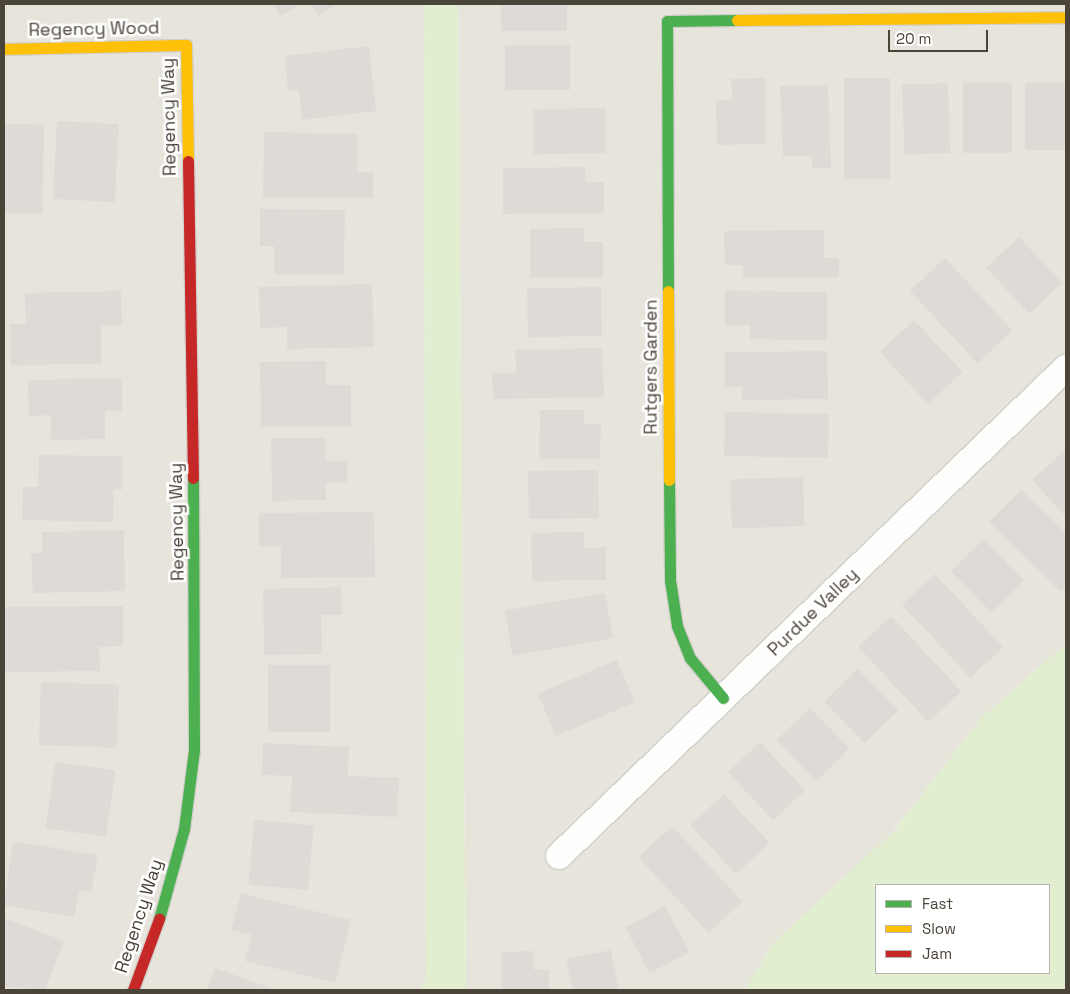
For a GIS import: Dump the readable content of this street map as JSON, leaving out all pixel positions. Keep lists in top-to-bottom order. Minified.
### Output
{"streets":{"street":["Regency Wood","Regency Way","Rutgers Garden","Purdue Valley"]},"crossings":[["Regency Wood","Regency Way"],["Rutgers Garden","Purdue Valley"]],"legend":["Fast","Slow","Jam"],"scale_bar":"20 m"}
